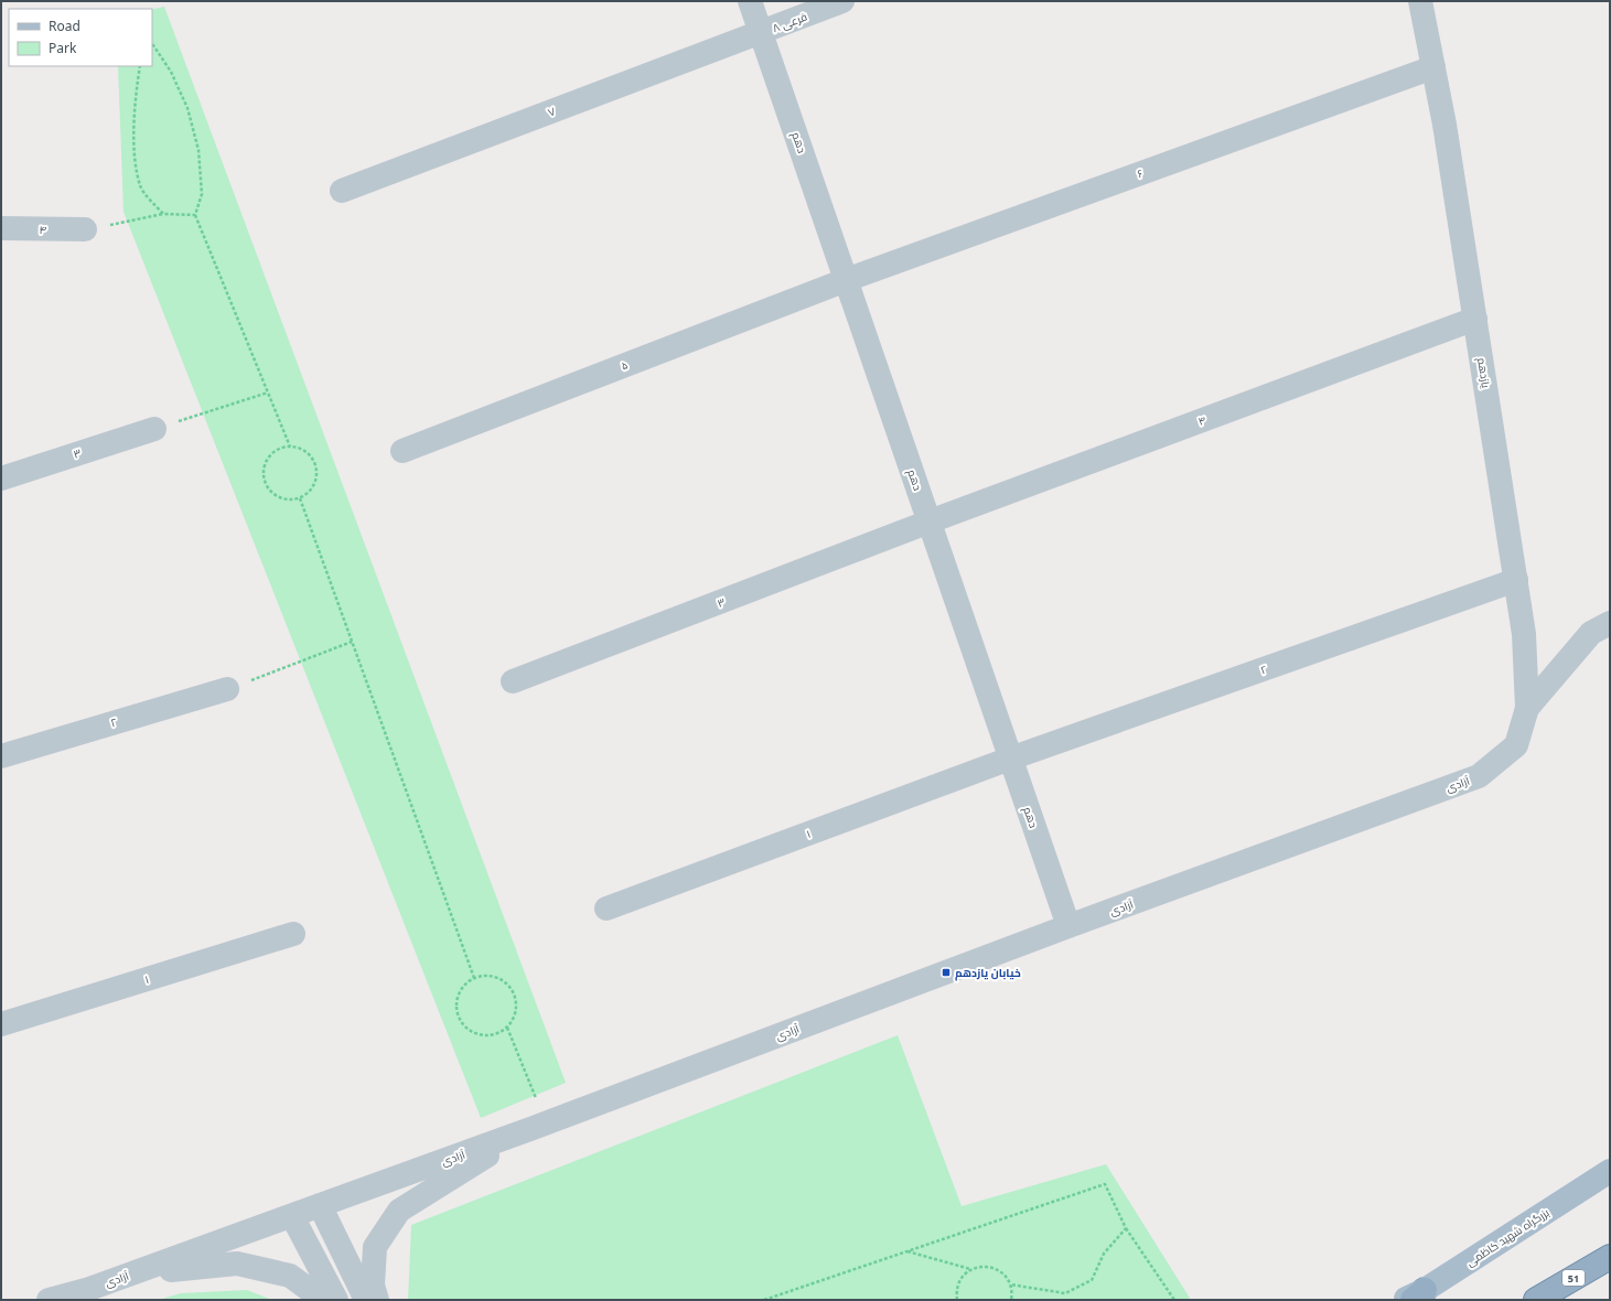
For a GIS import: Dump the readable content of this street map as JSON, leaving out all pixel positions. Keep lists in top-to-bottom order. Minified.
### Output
{"streets":{"highway":["51"],"main road":["بزرگراه شهید کاظمی"],"street":["فرعی ۸","۷","دهم","۶","۴","۵","یازدهم","۳","۲","آزادی","۱"]},"crossings":[["فرعی ۸","۷"],["فرعی ۸","دهم"],["۷","دهم"],["دهم","۶"],["دهم","۴"],["دهم","۵"],["دهم","۳"],["دهم","۲"],["دهم","آزادی"],["دهم","۱"],["۶","۵"],["۶","یازدهم"],["۴","یازدهم"],["۴","۳"],["یازدهم","۲"],["یازدهم","آزادی"],["۲","۱"]],"places":{"transit":["خیابان یازدهم"]},"legend":["Road","Park"]}
